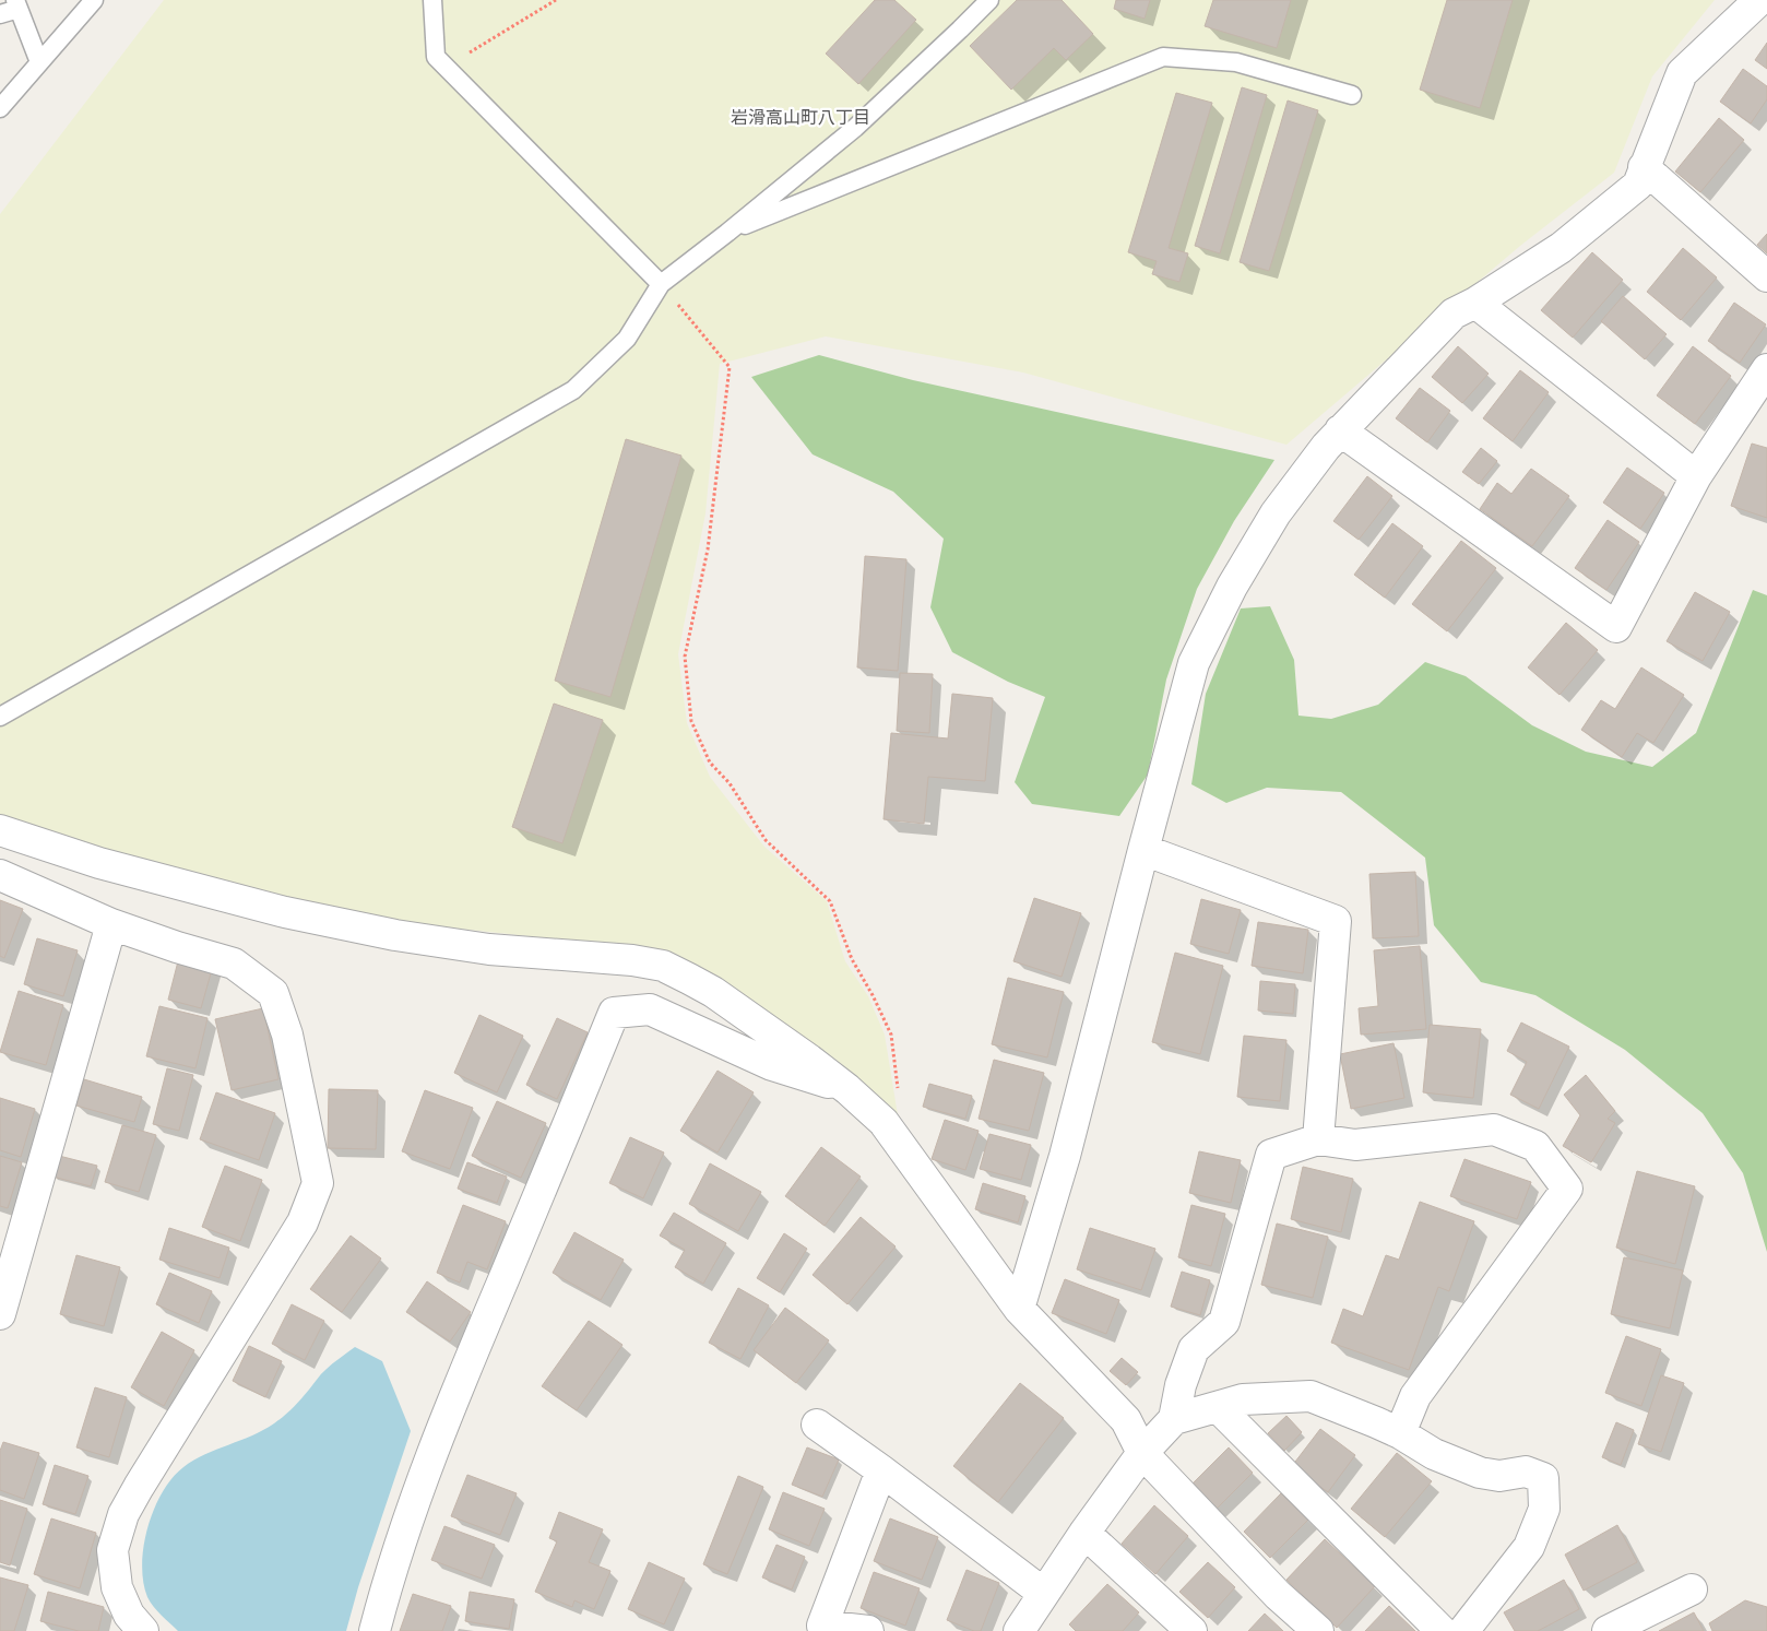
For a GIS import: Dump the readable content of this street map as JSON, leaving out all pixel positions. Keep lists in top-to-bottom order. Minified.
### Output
{"districts":["岩滑高山町八丁目"]}
